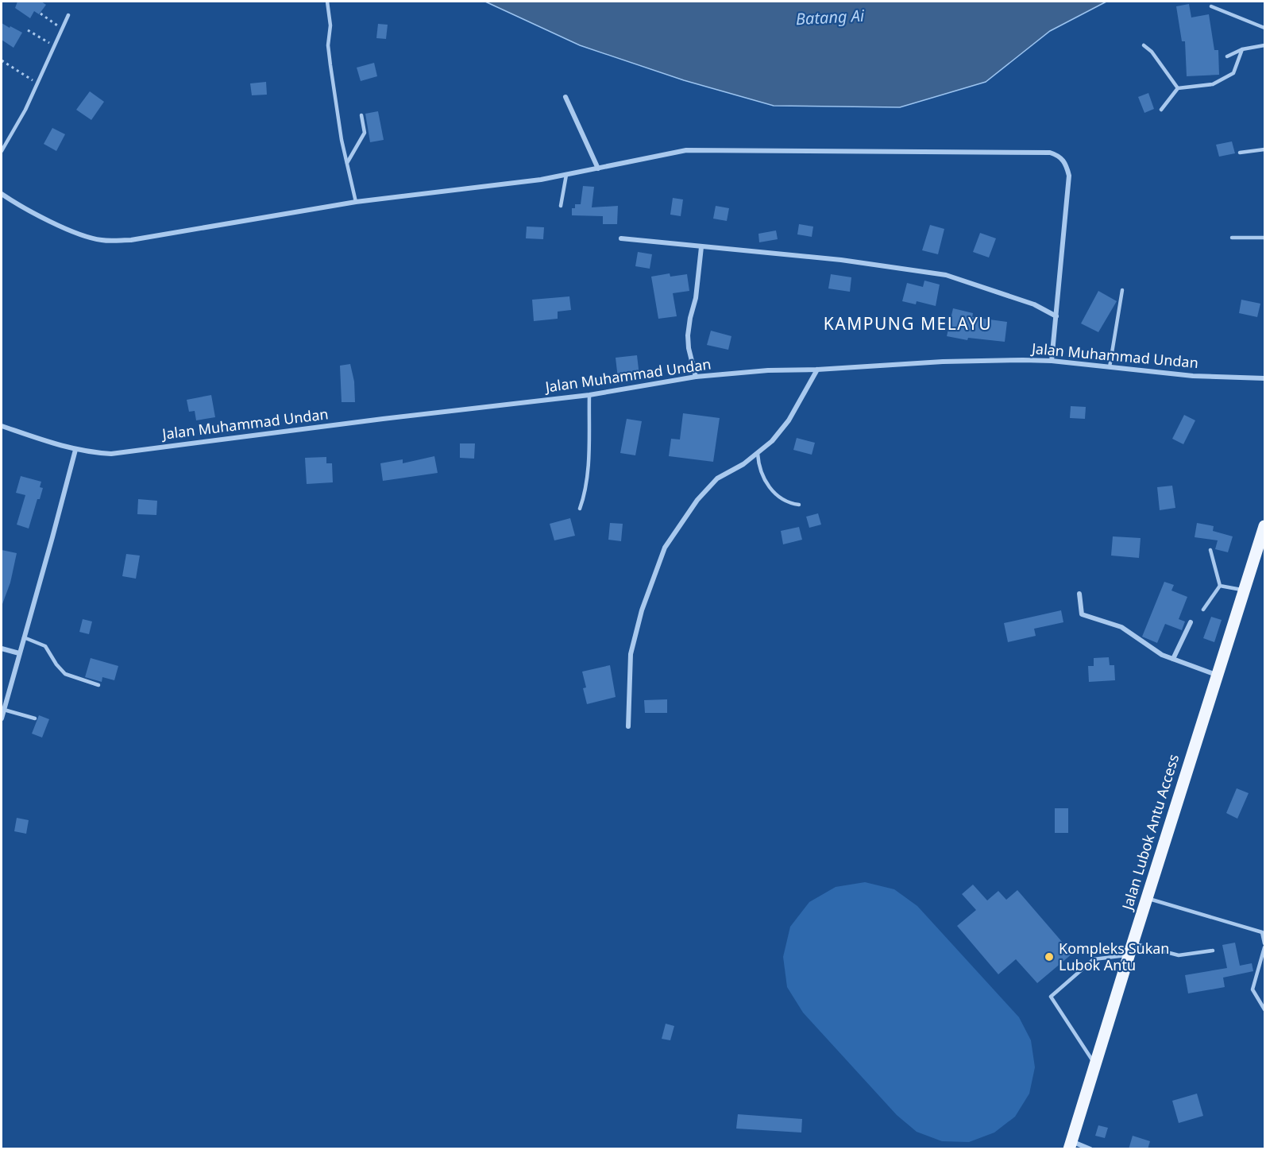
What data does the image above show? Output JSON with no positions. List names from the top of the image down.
{
  "streets": {
    "main road": ["Jalan Lubok Antu Access"],
    "street": ["Jalan Muhammad Undan"]
  },
  "districts": ["KAMPUNG MELAYU"],
  "water": ["Batang Ai"],
  "places": ["Kompleks Sukan Lubok Antu"]
}
